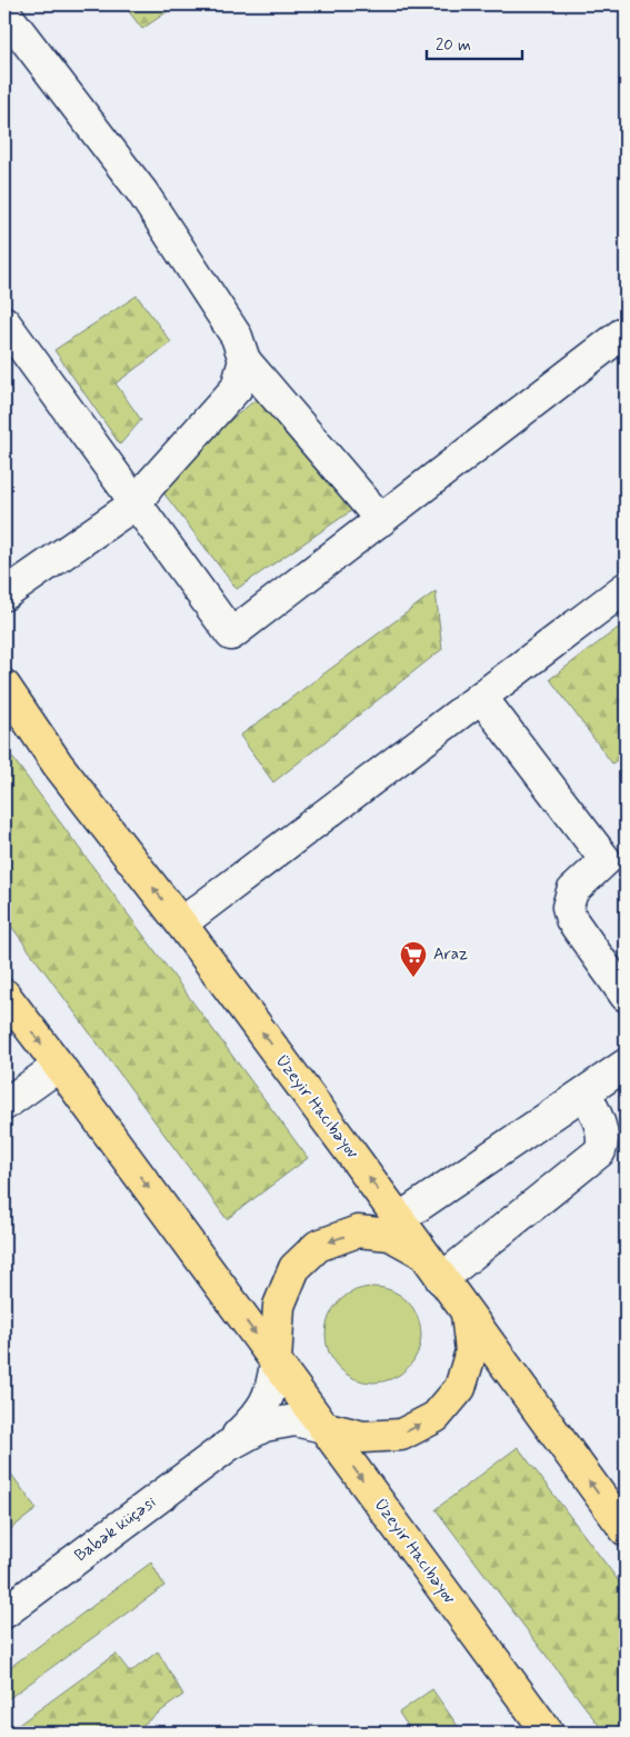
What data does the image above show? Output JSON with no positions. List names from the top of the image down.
{
  "streets": {
    "main road": ["Üzeyir Hacıbəyov"],
    "street": ["Babək küçəsi"]
  },
  "places": {
    "supermarket": ["Araz"]
  },
  "scale_bar": "20 m"
}
